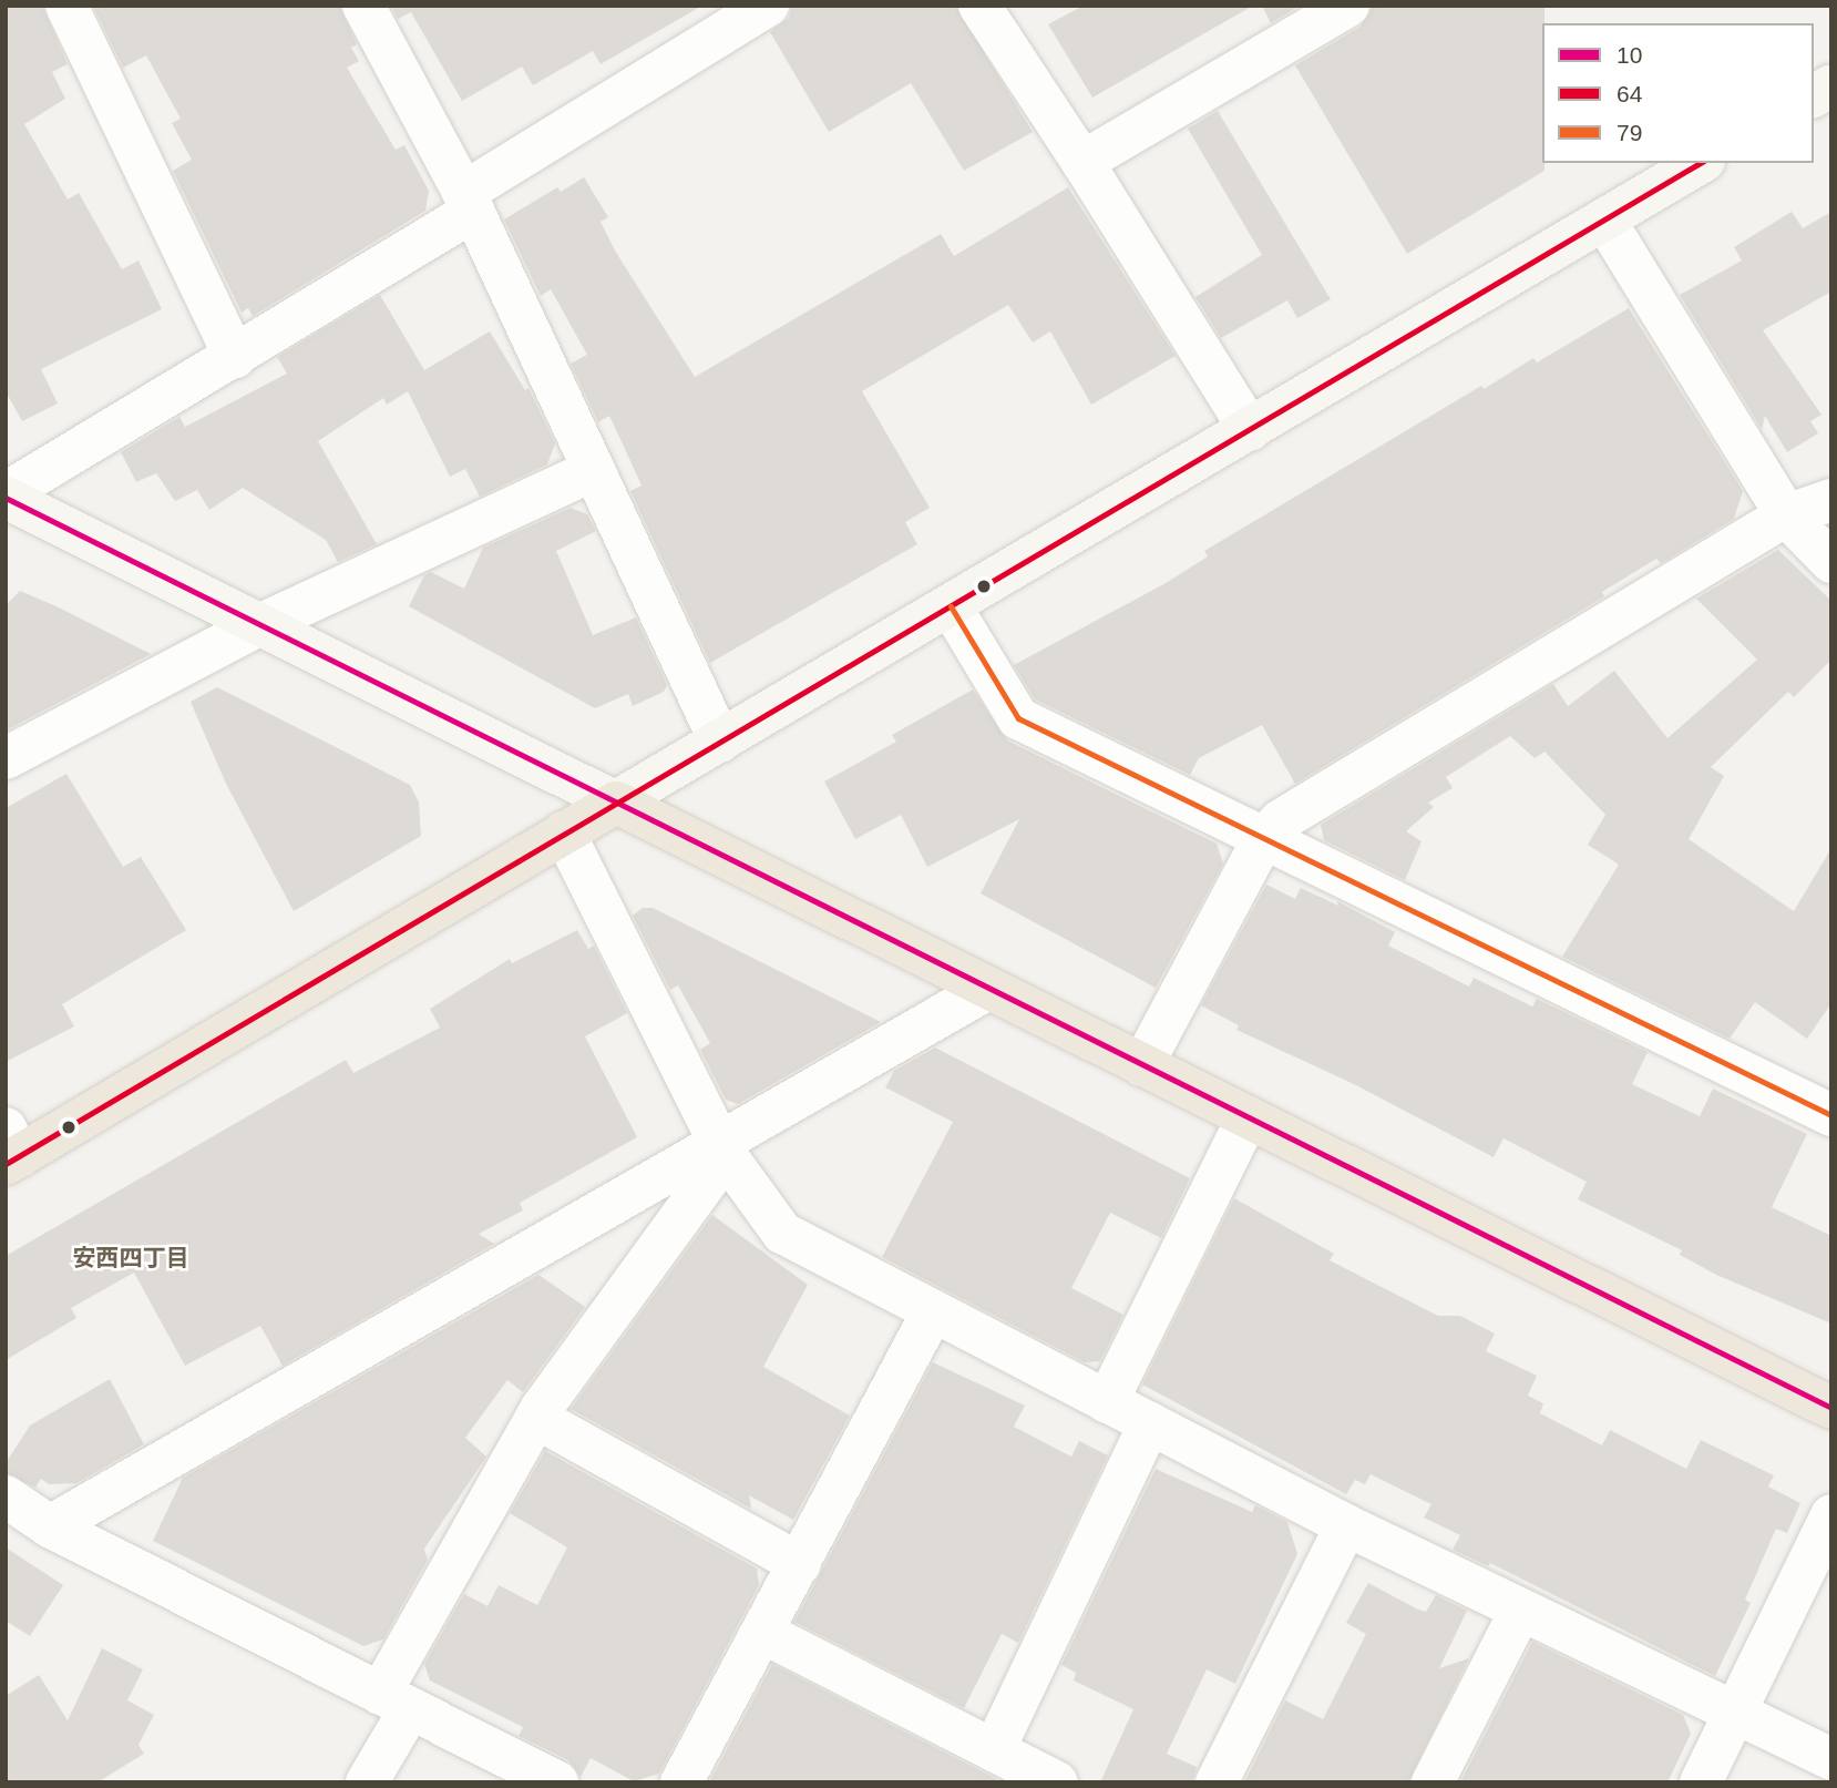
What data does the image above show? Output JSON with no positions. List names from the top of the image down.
{
  "districts": ["安西四丁目"],
  "lines": ["transit line 64", "transit line 10", "transit line 79"],
  "legend": ["10", "64", "79"]
}
